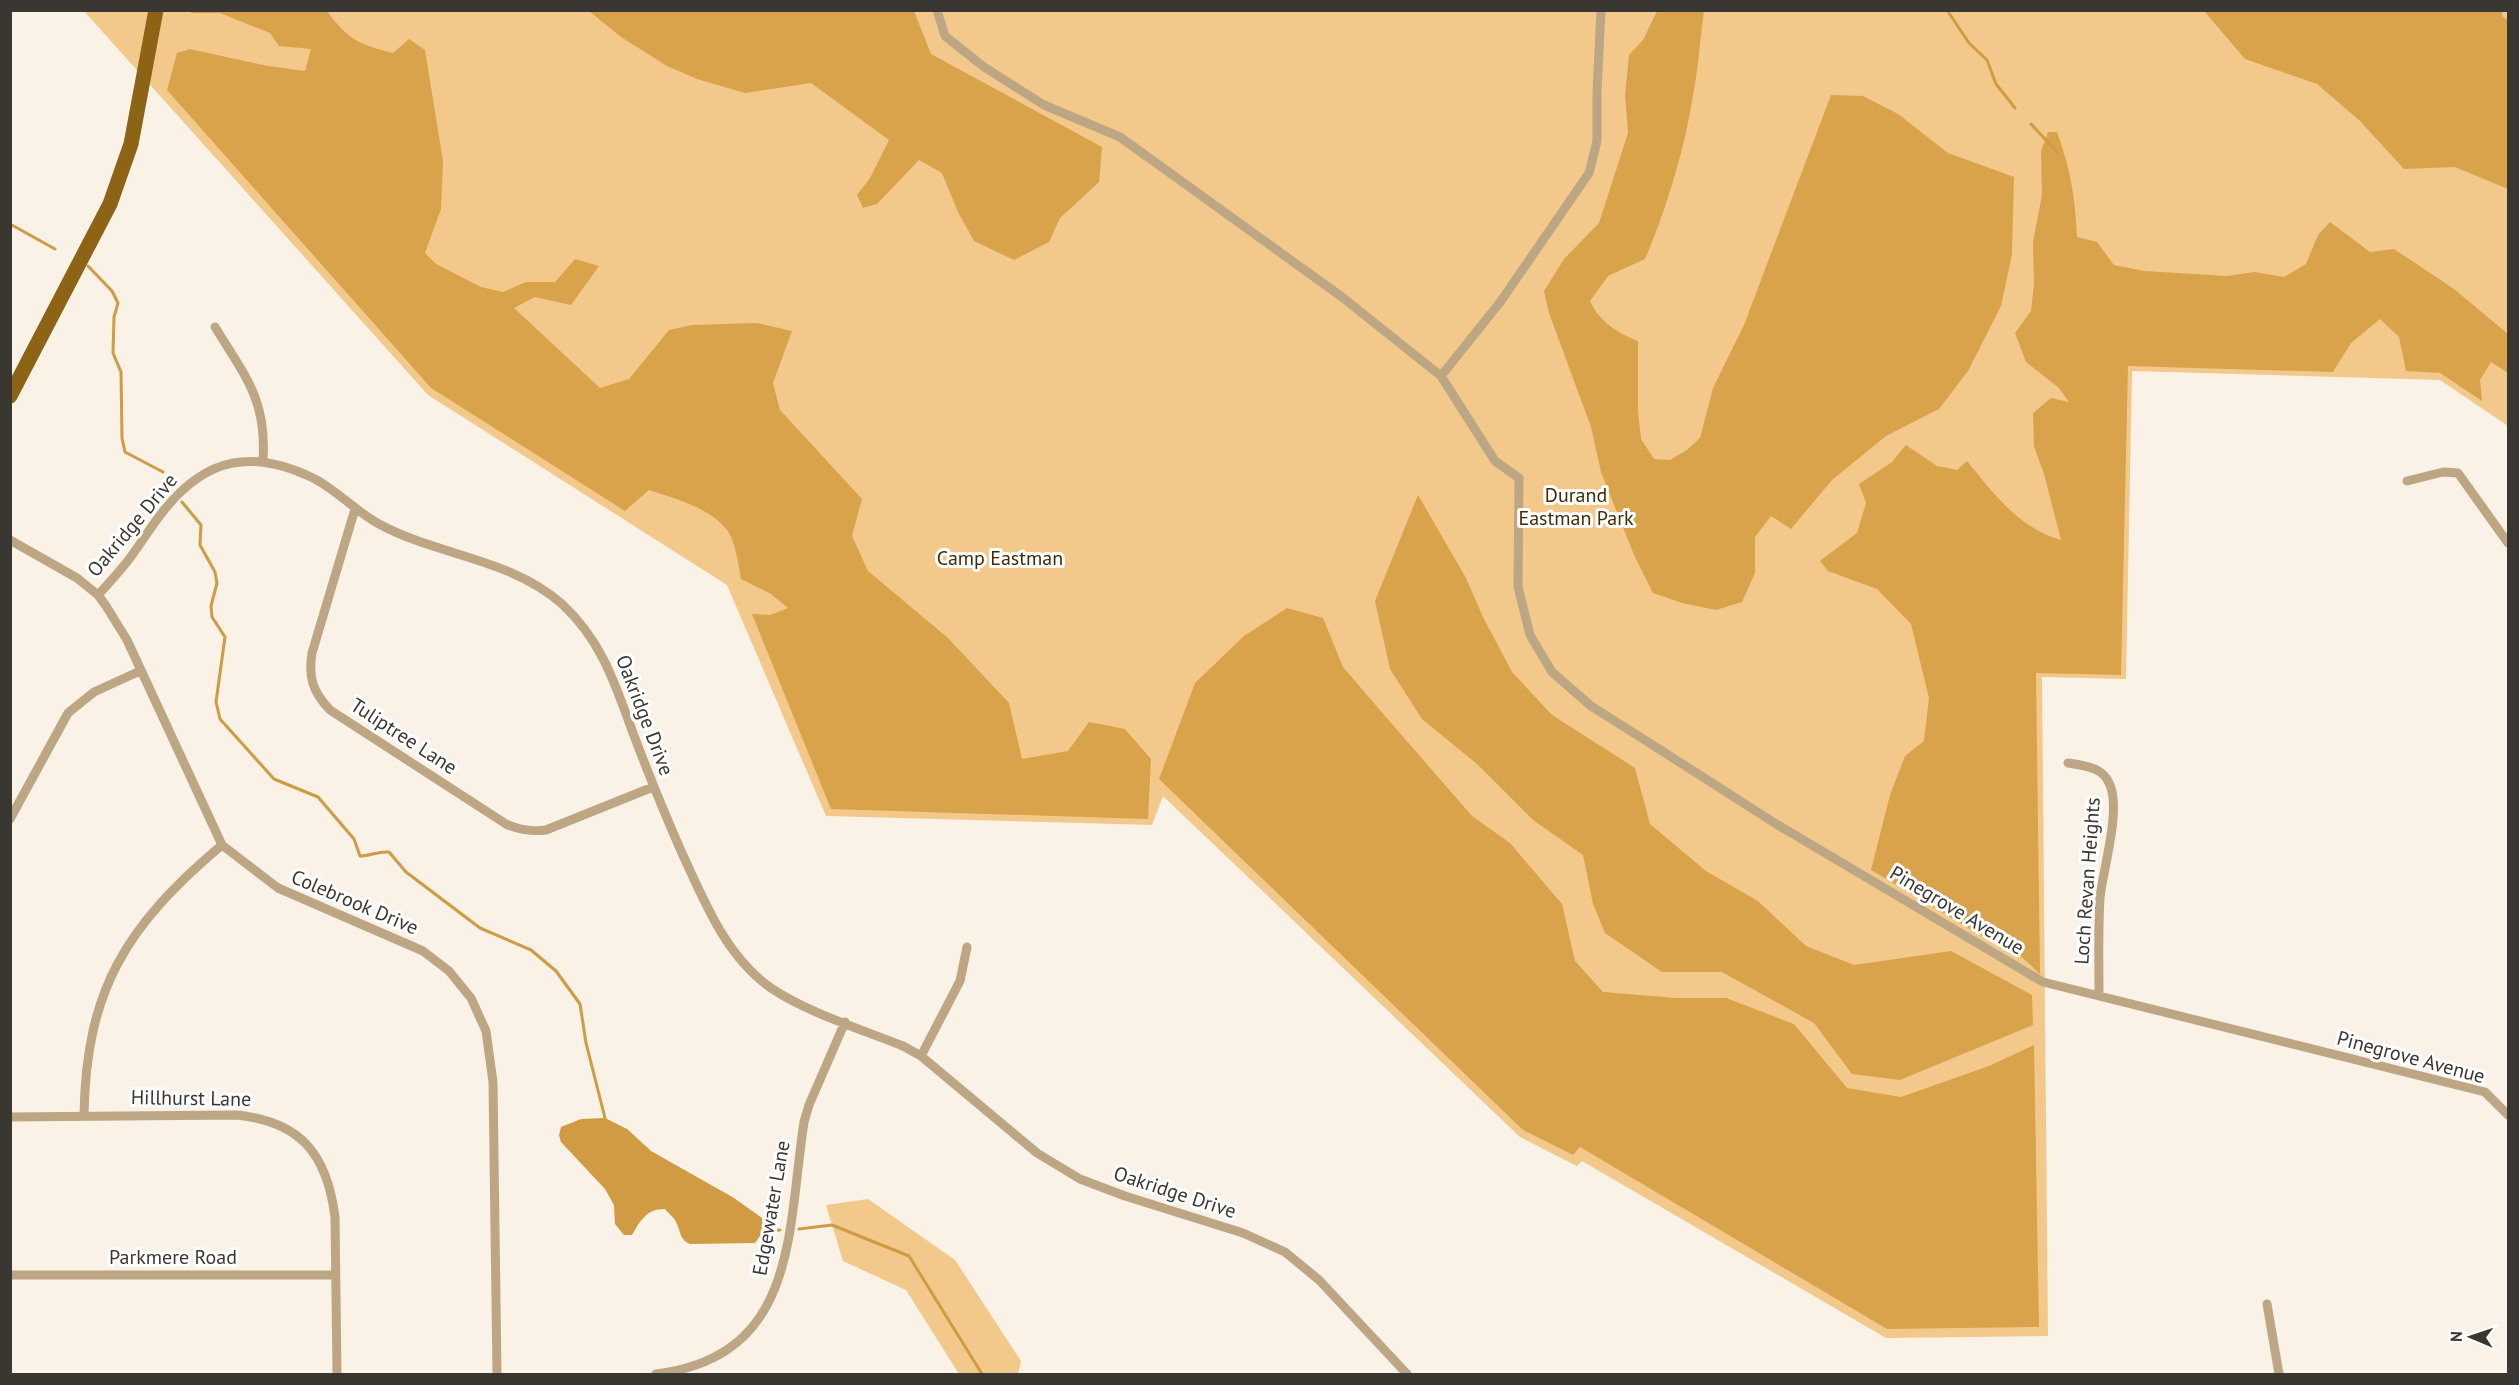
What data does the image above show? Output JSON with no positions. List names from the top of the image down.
{
  "streets": {
    "street": [
      "Oakridge Drive",
      "Tuliptree Lane",
      "Loch Revan Heights",
      "Colebrook Drive",
      "Pinegrove Avenue",
      "Hillhurst Lane",
      "Edgewater Lane",
      "Parkmere Road"
    ]
  },
  "crossings": [
    ["Oakridge Drive", "Tuliptree Lane"],
    ["Oakridge Drive", "Colebrook Drive"],
    ["Oakridge Drive", "Edgewater Lane"],
    ["Loch Revan Heights", "Pinegrove Avenue"],
    ["Hillhurst Lane", "Parkmere Road"]
  ],
  "parks": ["Durand Eastman Park", "Camp Eastman"],
  "north": "left"
}
